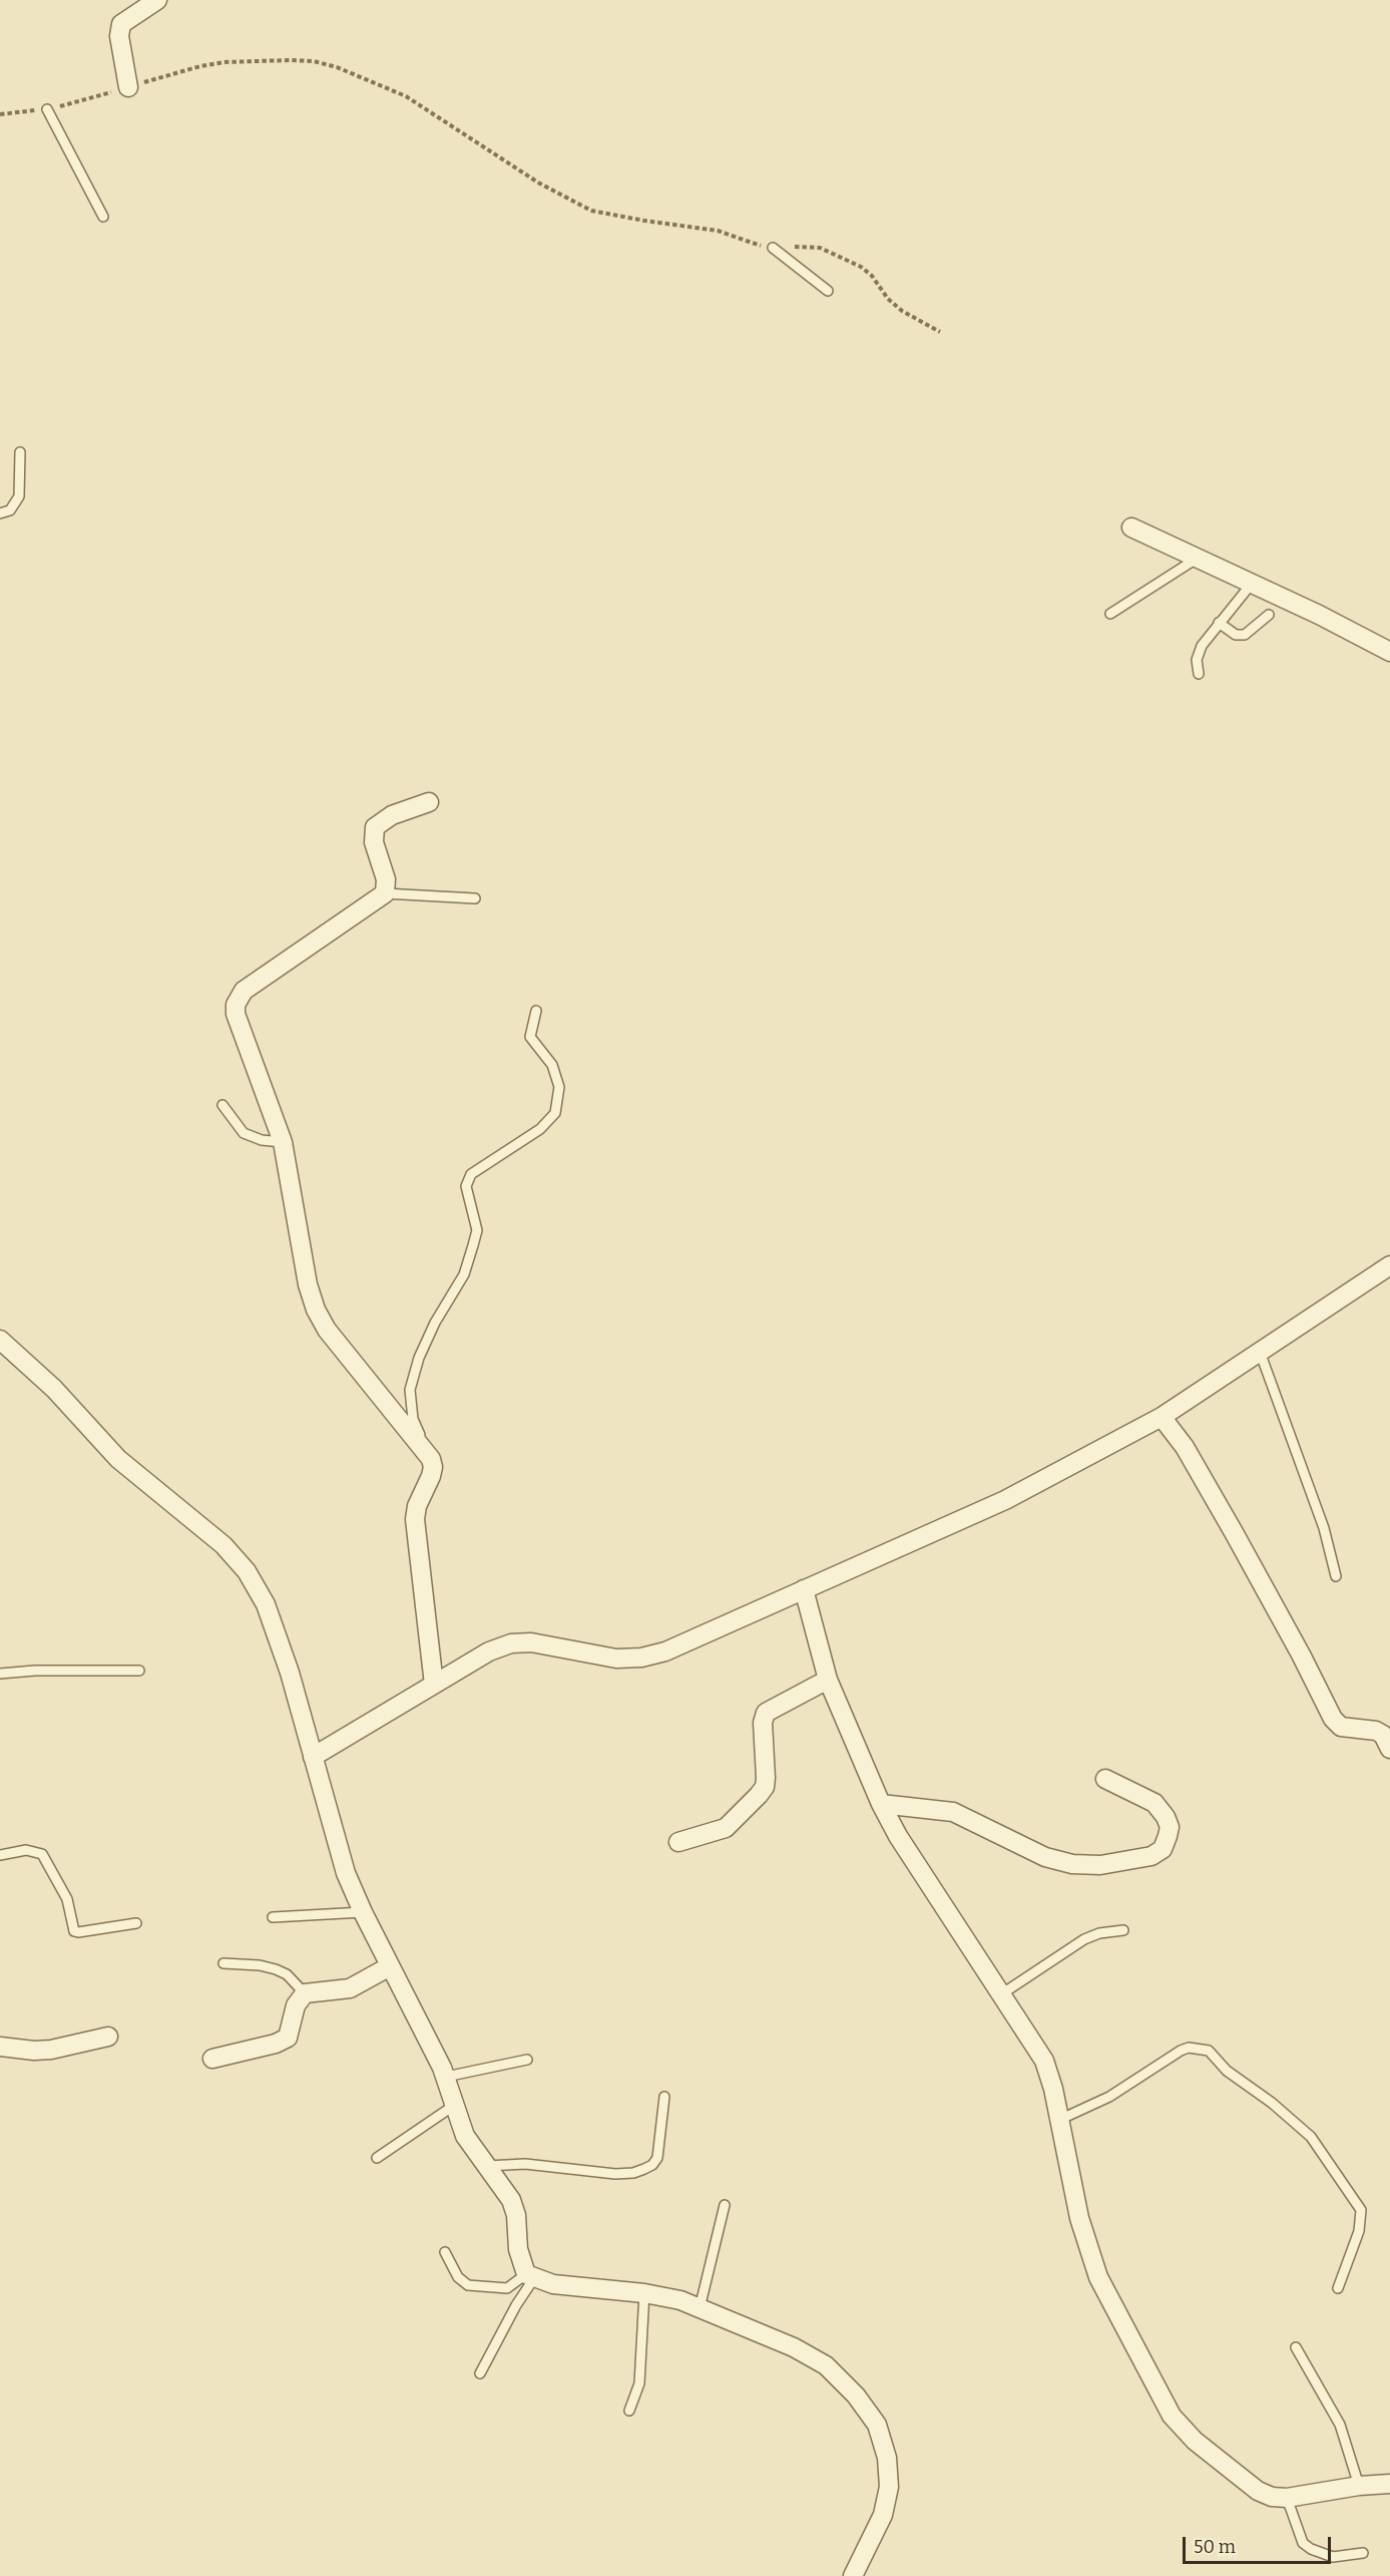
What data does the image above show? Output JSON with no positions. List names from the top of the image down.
{
  "scale_bar": "50 m"
}
